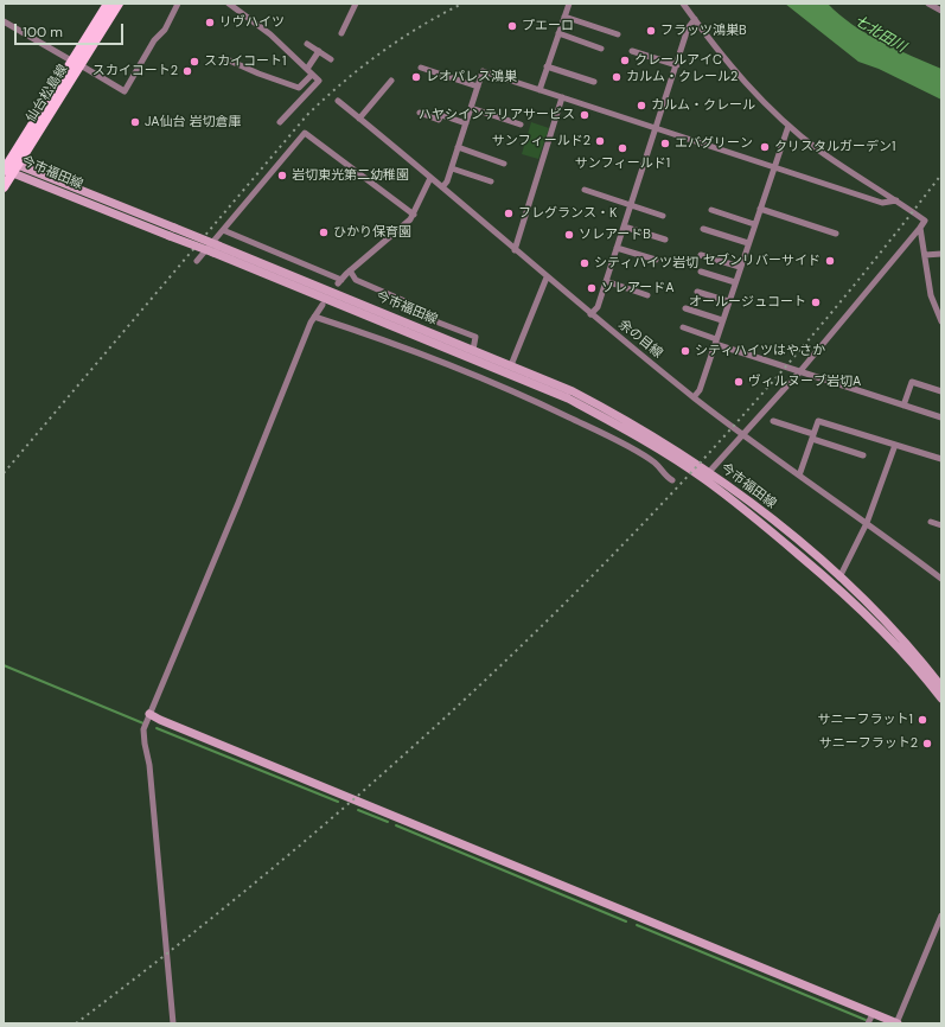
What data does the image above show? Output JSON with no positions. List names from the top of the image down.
{
  "streets": {
    "main road": ["仙台松島線", "今市福田線"],
    "street": ["余の目線"]
  },
  "crossings": [
    ["仙台松島線", "今市福田線"]
  ],
  "water": ["七北田川"],
  "places": [
    "リヴハイツ",
    "プエーロ",
    "フラッツ鴻巣B",
    "クレールアイC",
    "スカイコート1",
    "スカイコート2",
    "レオパレス鴻巣",
    "カルム・クレール2",
    "カルム・クレール",
    "ハヤシインテリアサービス",
    "JA仙台 岩切倉庫",
    "サンフィールド2",
    "エバグリーン",
    "クリスタルガーデン1",
    "サンフィールド1",
    "岩切東光第二幼稚園",
    "フレグランス・K",
    "ひかり保育園",
    "ソレアードB",
    "セブンリバーサイド",
    "シティハイツ岩切",
    "ソレアードA",
    "オールージュコート",
    "シティハイツはやさか",
    "ヴィルヌーブ岩切A",
    "サニーフラット1",
    "サニーフラット2"
  ],
  "scale_bar": "100 m"
}
